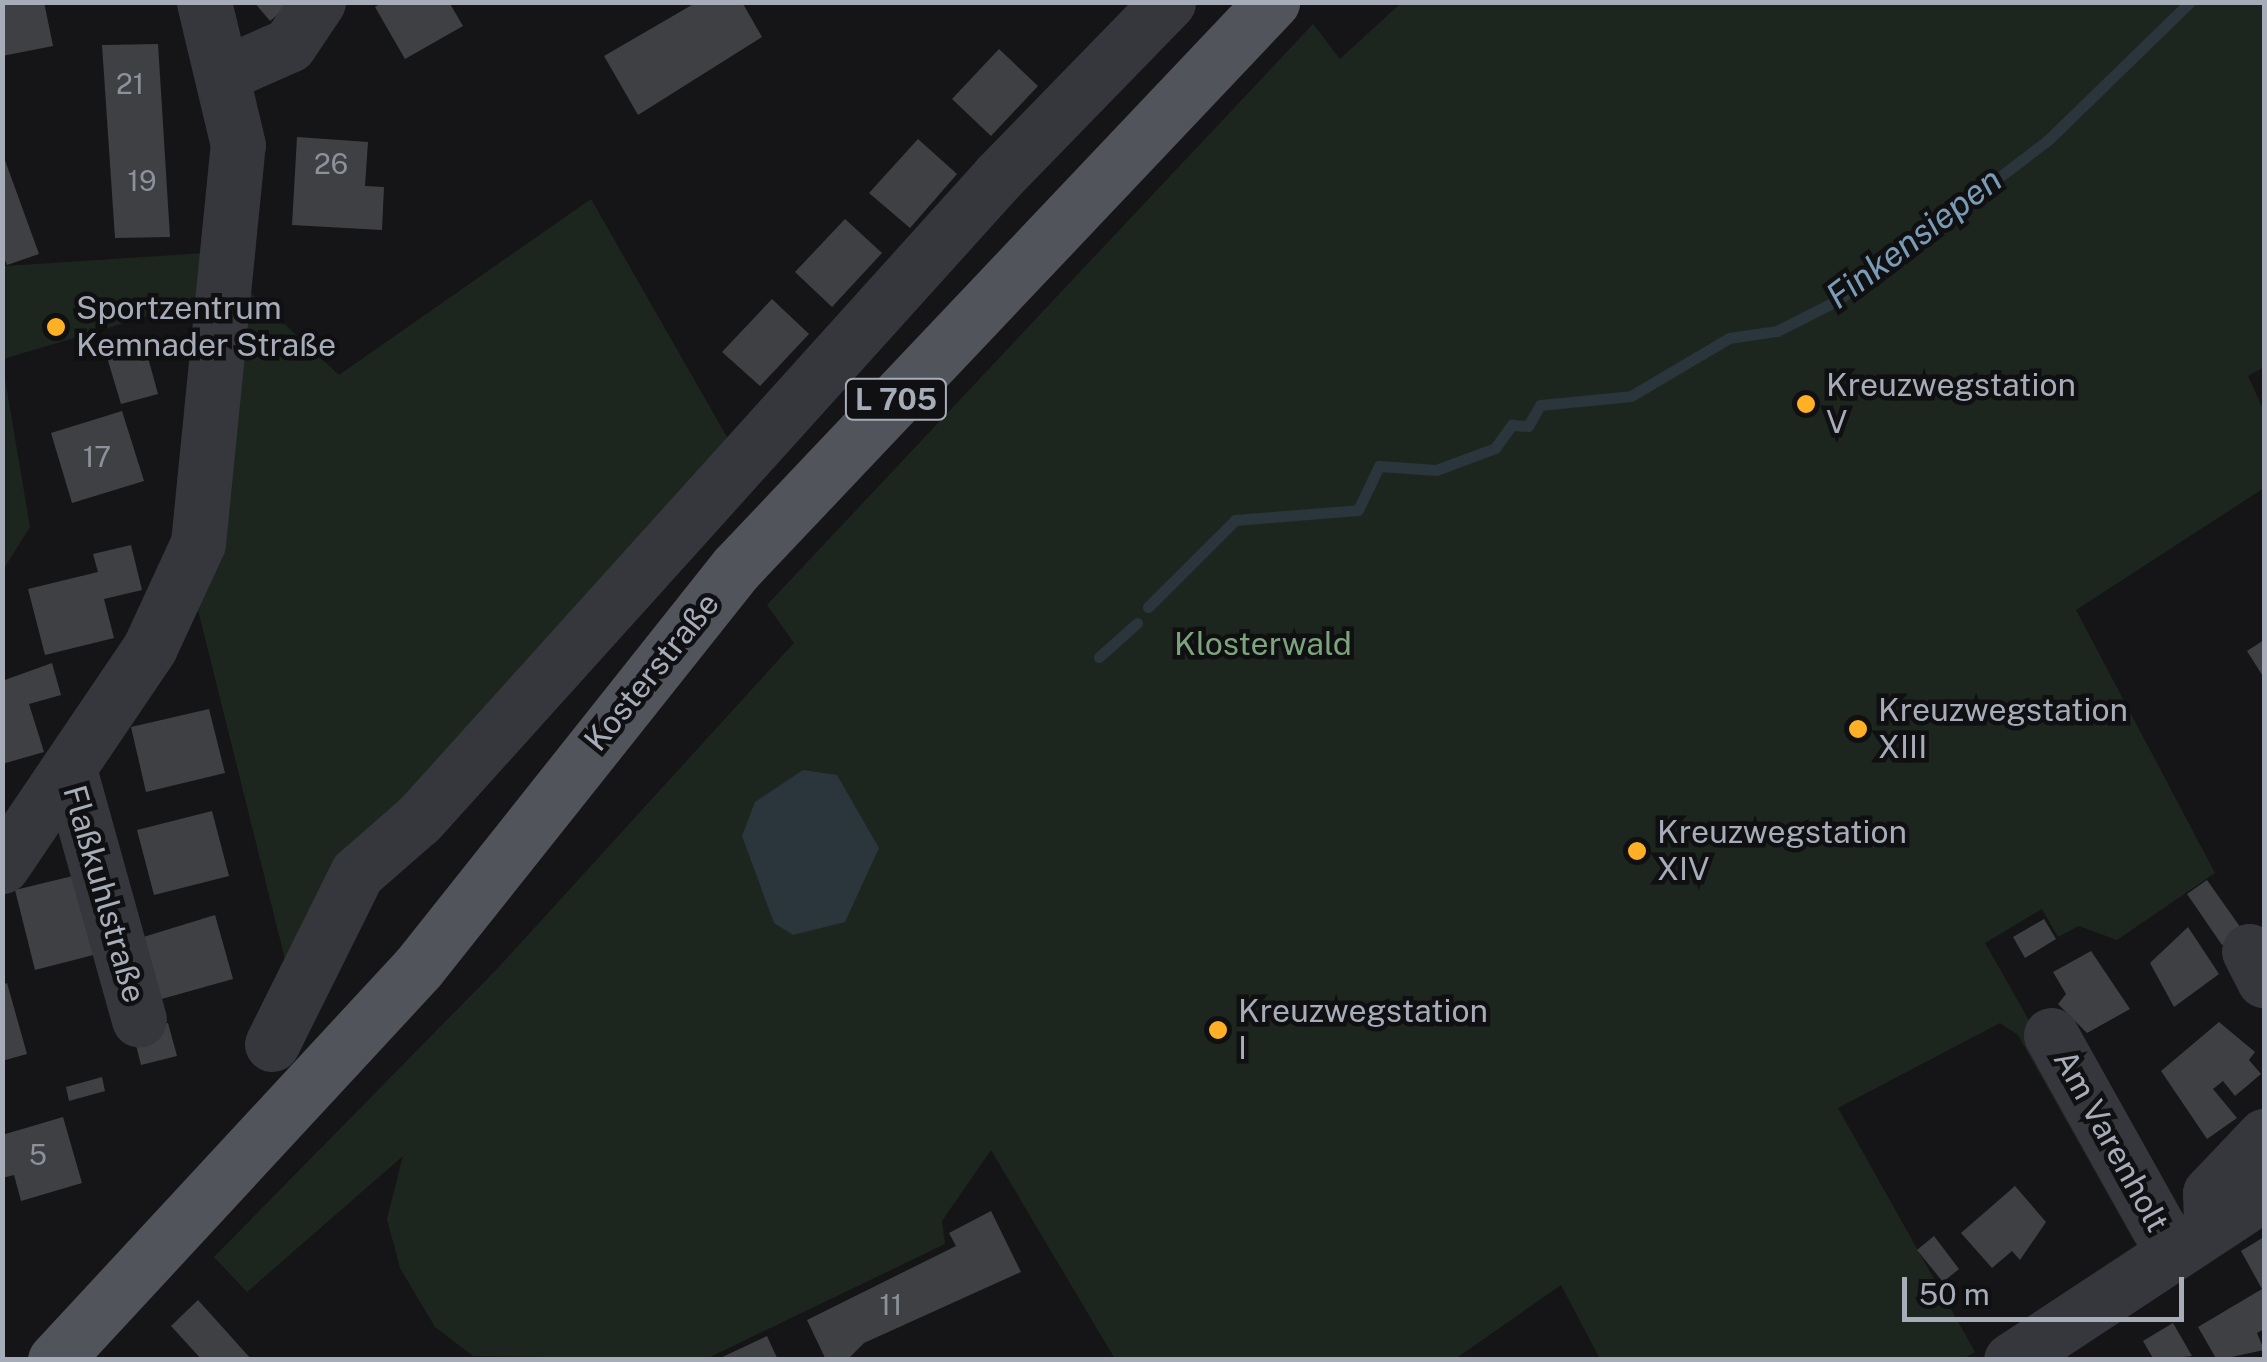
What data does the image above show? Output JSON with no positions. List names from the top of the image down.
{
  "streets": {
    "main road": ["L 705", "Kosterstraße"],
    "street": ["Flaßkuhlstraße", "Am Varenholt"]
  },
  "water": ["Finkensiepen"],
  "parks": ["Klosterwald"],
  "places": [
    "Sportzentrum Kemnader Straße",
    "Kreuzwegstation V",
    "Kreuzwegstation XIII",
    "Kreuzwegstation XIV",
    "Kreuzwegstation I"
  ],
  "house_numbers": [
    "21",
    "26",
    "19",
    "17",
    "5",
    "11"
  ],
  "scale_bar": "50 m"
}
